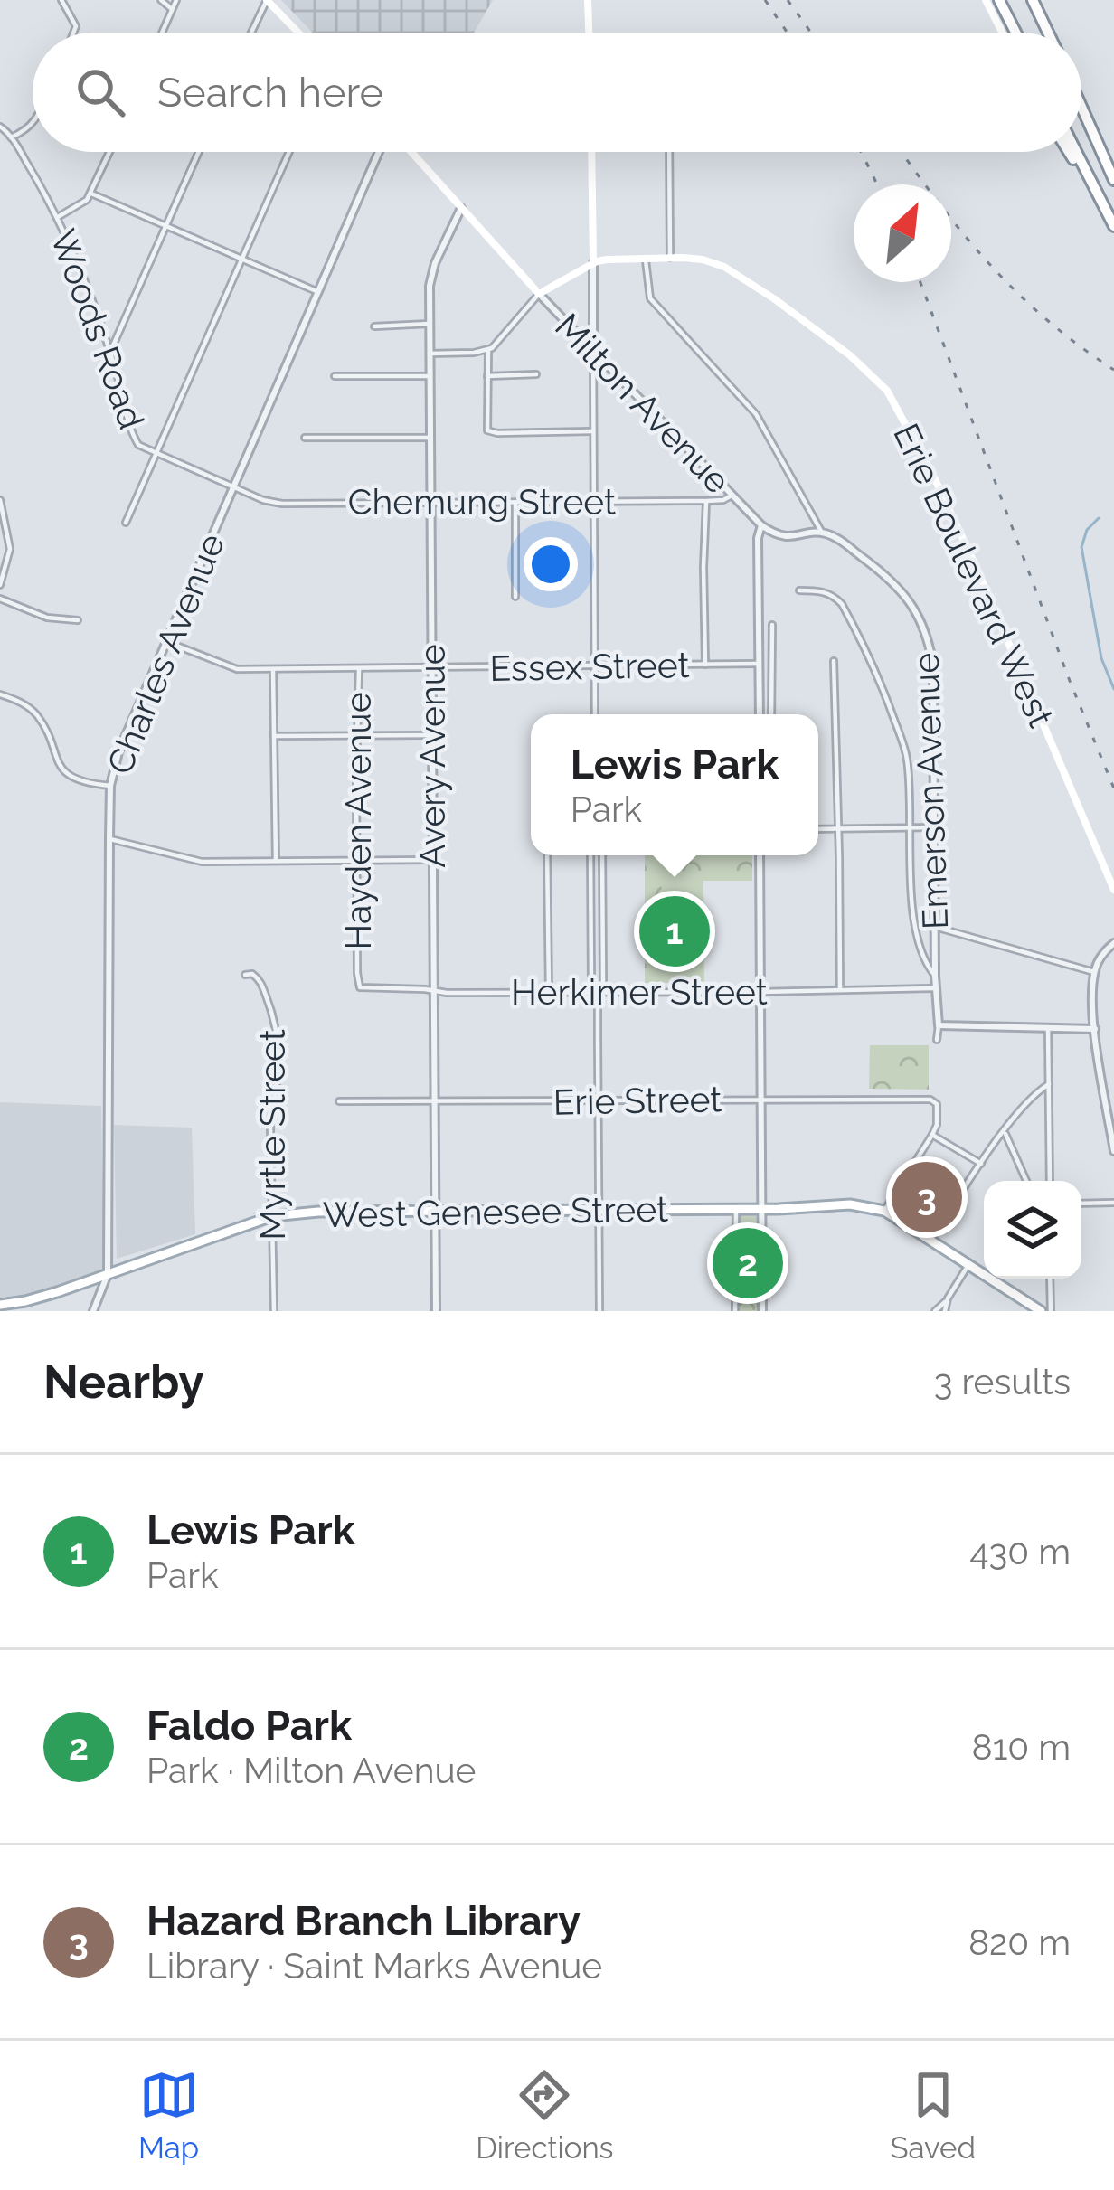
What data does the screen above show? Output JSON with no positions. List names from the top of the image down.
{
  "streets": {
    "main road": ["Milton Avenue", "Erie Boulevard West", "West Genesee Street"],
    "street": [
      "Woods Road",
      "Chemung Street",
      "Charles Avenue",
      "Essex Street",
      "Avery Avenue",
      "Emerson Avenue",
      "Hayden Avenue",
      "Herkimer Street",
      "Erie Street",
      "Myrtle Street"
    ]
  },
  "crossings": [
    ["Woods Road", "Chemung Street"],
    ["Woods Road", "Charles Avenue"],
    ["Milton Avenue", "Chemung Street"],
    ["Milton Avenue", "Erie Boulevard West"],
    ["Milton Avenue", "Avery Avenue"],
    ["Chemung Street", "Charles Avenue"],
    ["Chemung Street", "Avery Avenue"],
    ["Erie Boulevard West", "Emerson Avenue"],
    ["Charles Avenue", "Essex Street"],
    ["Charles Avenue", "West Genesee Street"],
    ["Essex Street", "Avery Avenue"],
    ["Essex Street", "Hayden Avenue"],
    ["Avery Avenue", "Herkimer Street"],
    ["Avery Avenue", "Erie Street"],
    ["Avery Avenue", "West Genesee Street"],
    ["Emerson Avenue", "Herkimer Street"],
    ["Hayden Avenue", "Herkimer Street"],
    ["Myrtle Street", "West Genesee Street"]
  ],
  "north": "top right",
  "page": {
    "search": "Search here",
    "popup": ["Lewis Park", "Park"],
    "pins": ["1", "3", "2"],
    "heading": ["Nearby", "3 results"],
    "list": [
      {
        "mark": "1",
        "name": "Lewis Park",
        "note": "Park",
        "value": "430 m"
      },
      {
        "mark": "2",
        "name": "Faldo Park",
        "note": "Park · Milton Avenue",
        "value": "810 m"
      },
      {
        "mark": "3",
        "name": "Hazard Branch Library",
        "note": "Library · Saint Marks Avenue",
        "value": "820 m"
      }
    ],
    "nav": ["Map", "Directions", "Saved"]
  }
}
